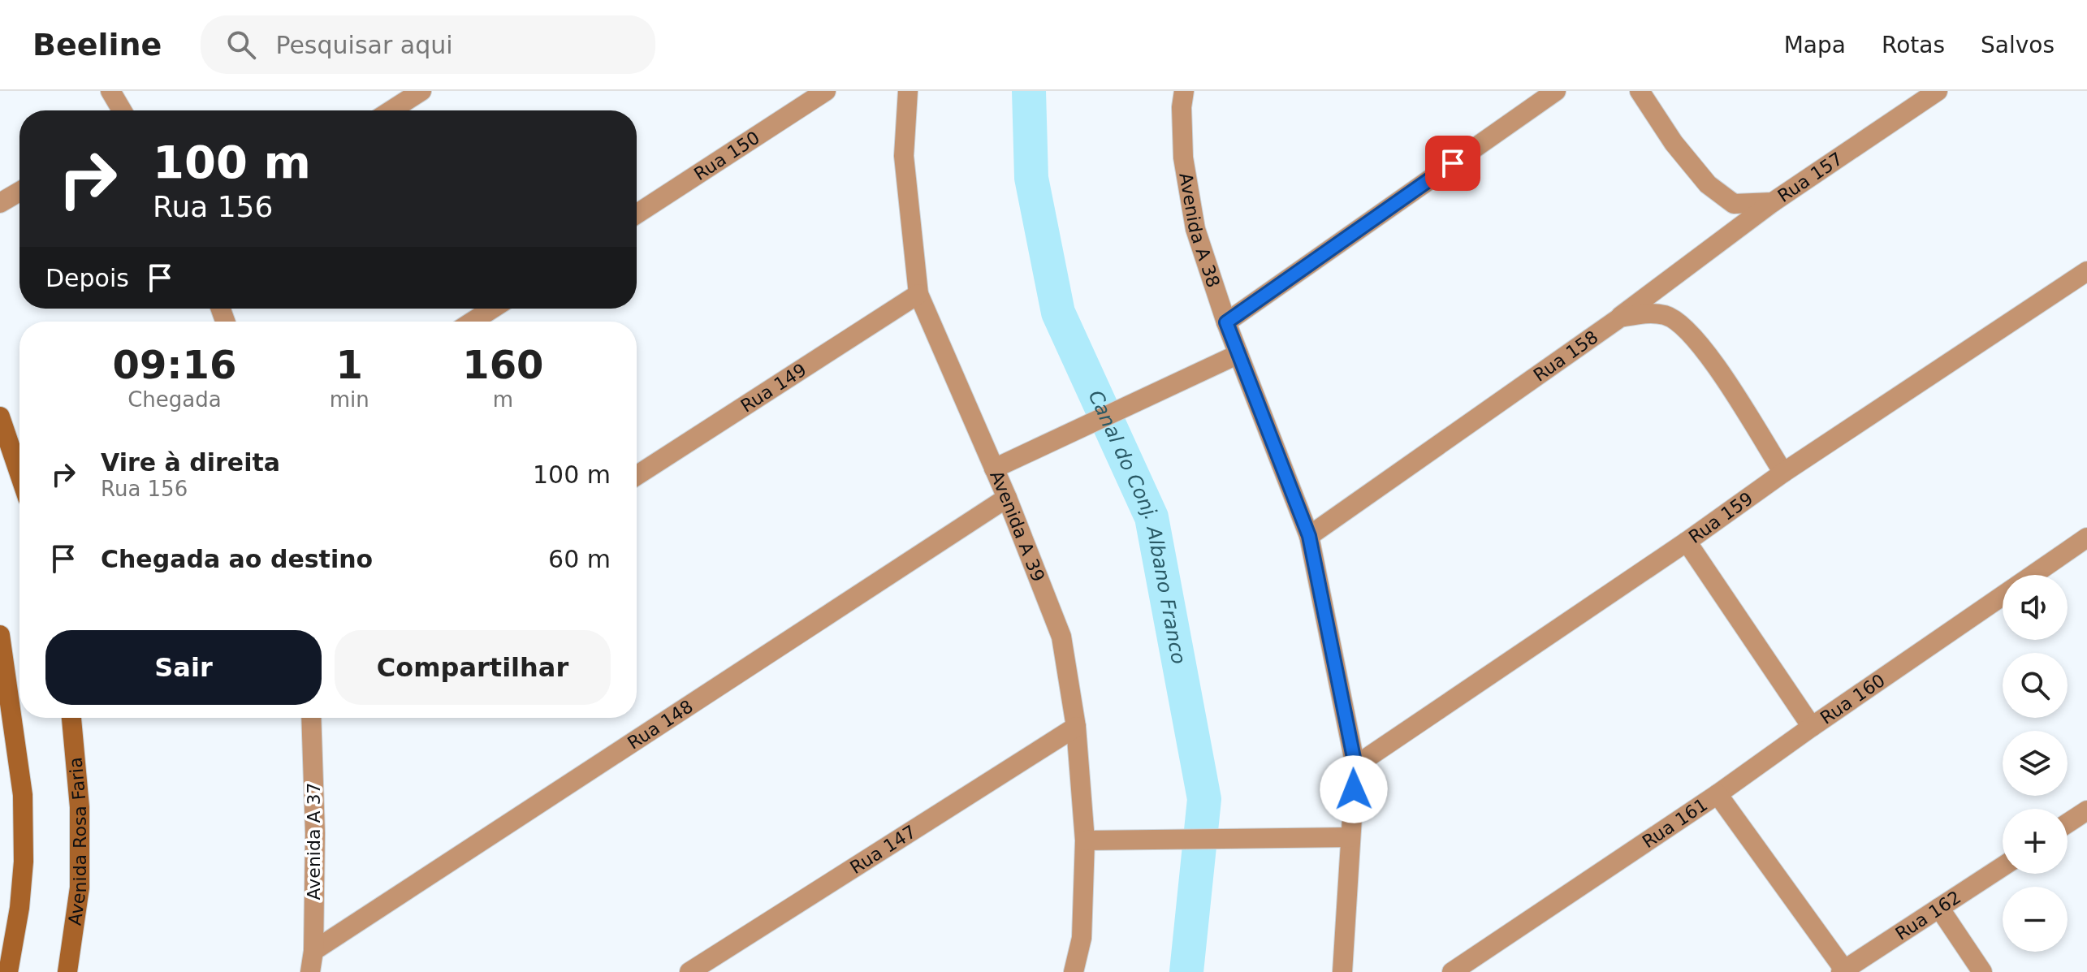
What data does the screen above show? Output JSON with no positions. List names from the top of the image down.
{
  "streets": {
    "street": [
      "Rua 150",
      "Rua 157",
      "Avenida A 38",
      "Rua 158",
      "Rua 149",
      "Rua 159",
      "Avenida A 39",
      "Rua 160",
      "Rua 148",
      "Rua 161",
      "Avenida Rosa Faria",
      "Avenida A 37",
      "Rua 147",
      "Rua 162"
    ]
  },
  "crossings": [
    ["Avenida A 38", "Rua 158"],
    ["Avenida A 38", "Rua 159"],
    ["Rua 158", "Rua 159"],
    ["Rua 149", "Avenida A 39"],
    ["Rua 159", "Rua 160"],
    ["Avenida A 39", "Rua 148"],
    ["Avenida A 39", "Rua 147"],
    ["Rua 148", "Avenida A 37"],
    ["Rua 161", "Rua 162"]
  ],
  "water": ["Canal do Conj. Albano Franco"],
  "page": {
    "header": "Beeline",
    "search": "Pesquisar aqui",
    "nav": ["Mapa", "Rotas", "Salvos"],
    "turn": ["100 m", "Rua 156"],
    "then": "Depois",
    "eta": [
      "09:16",
      "Chegada",
      "1",
      "min",
      "160",
      "m"
    ],
    "list": [
      {
        "name": "Vire à direita",
        "note": "Rua 156",
        "value": "100 m"
      },
      {
        "name": "Chegada ao destino",
        "value": "60 m"
      }
    ],
    "map_buttons": ["+", "−"],
    "buttons": ["Sair", "Compartilhar"]
  }
}
